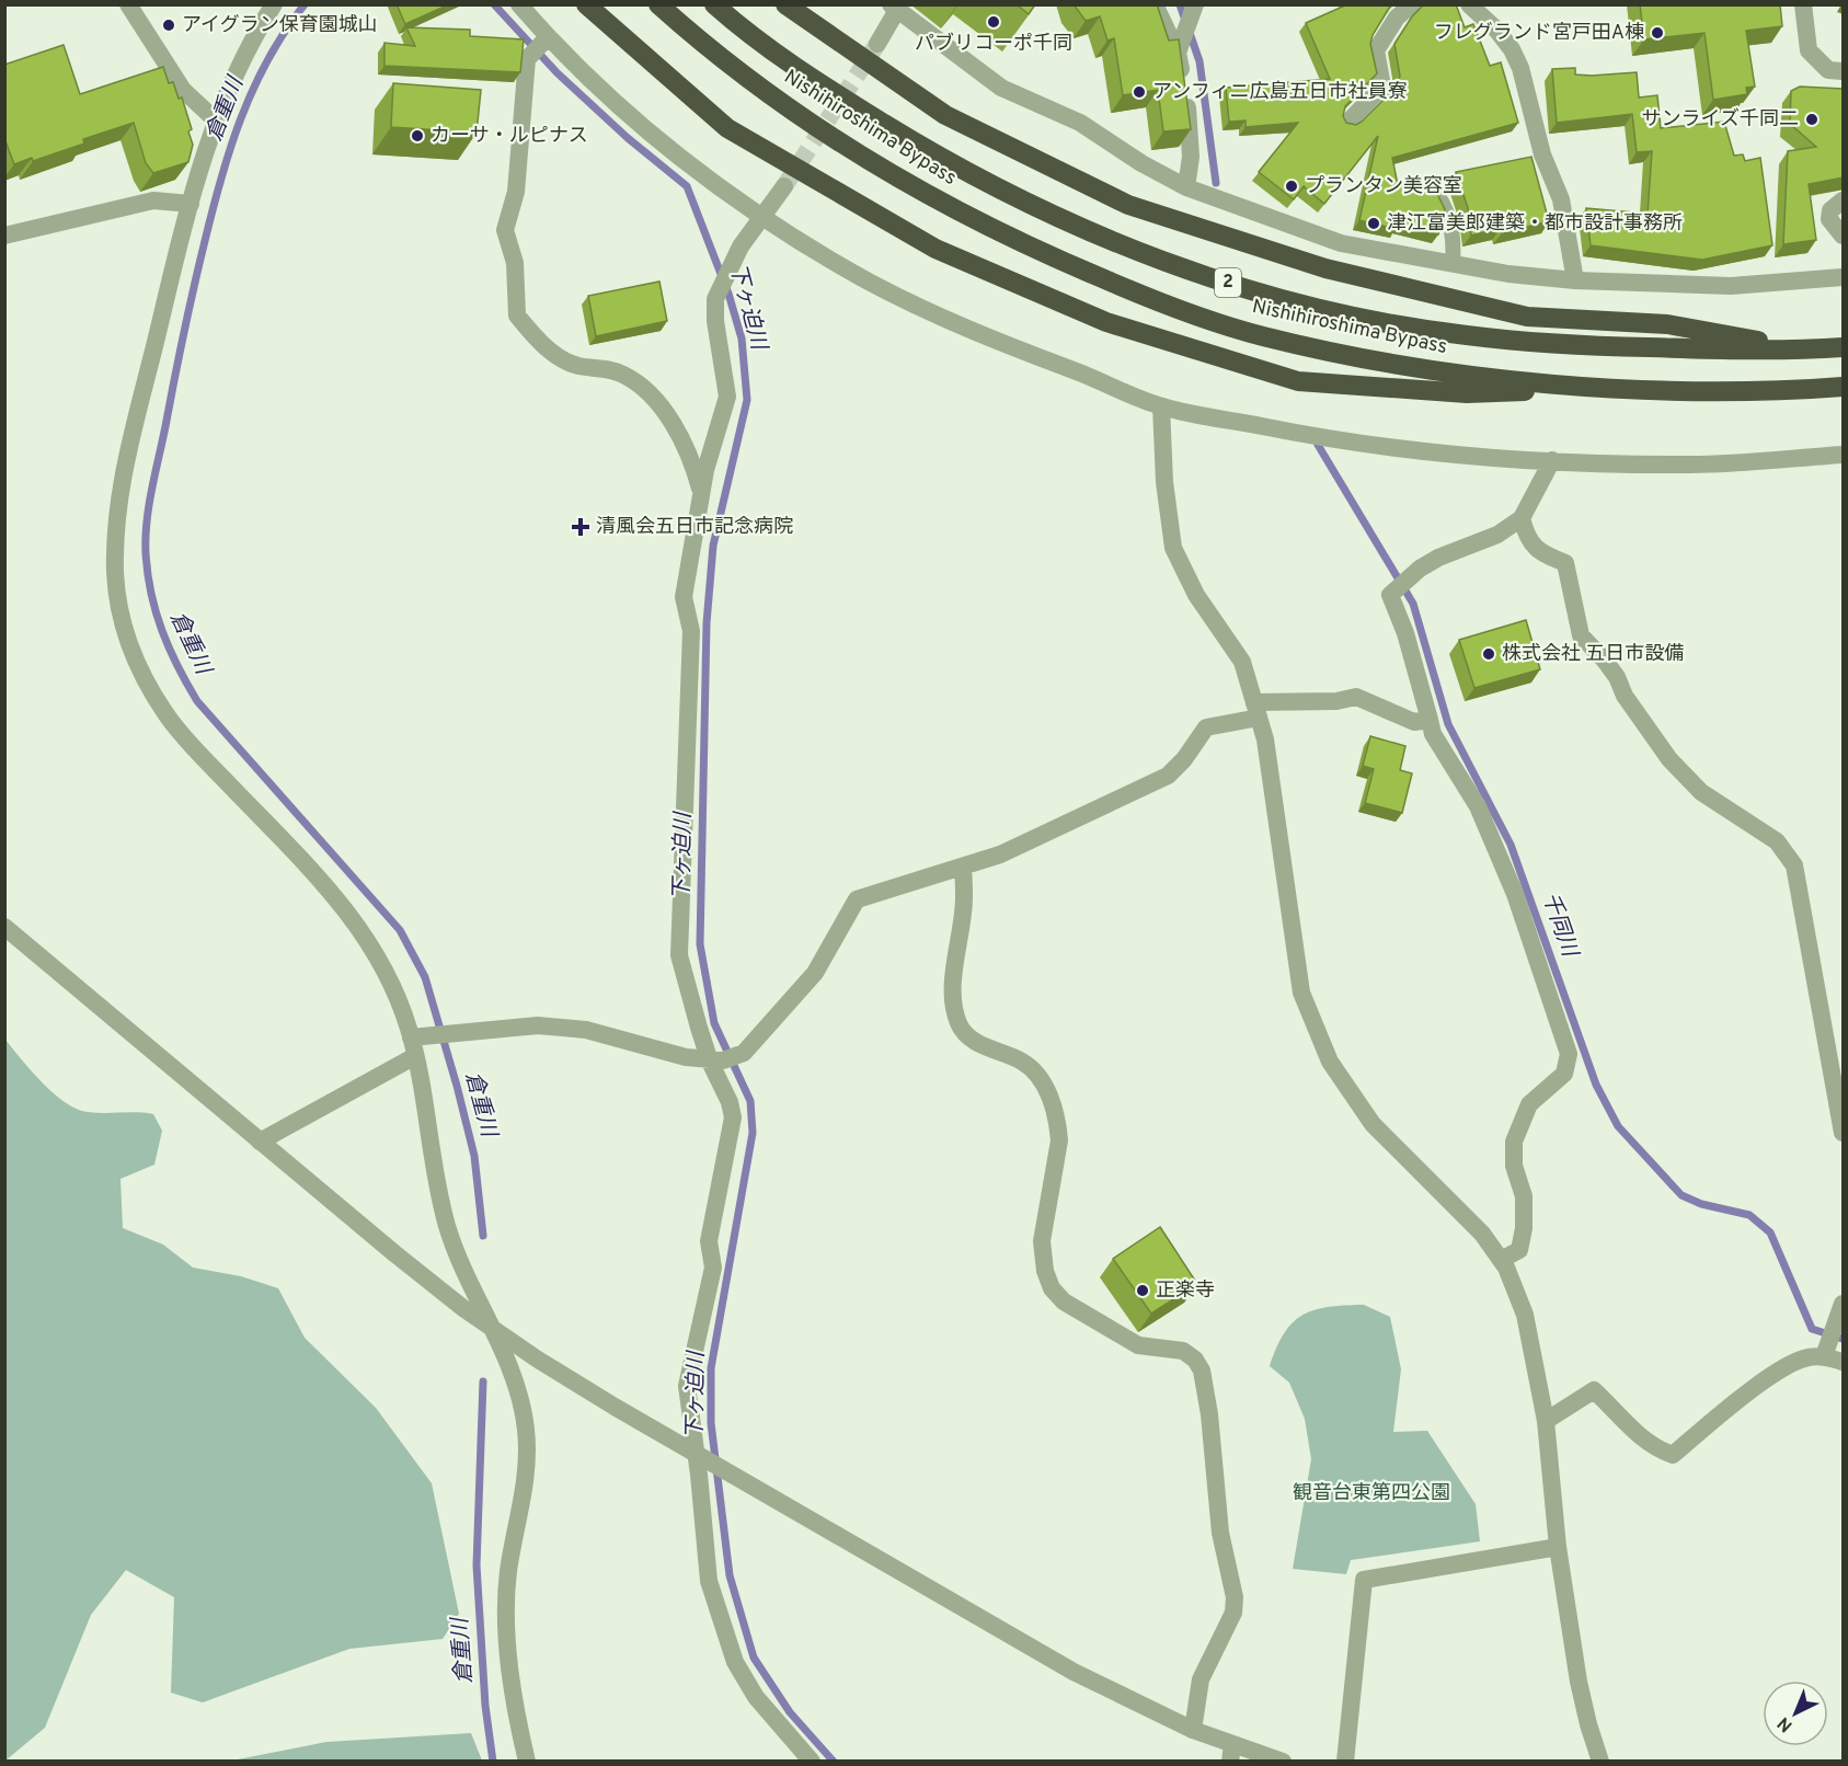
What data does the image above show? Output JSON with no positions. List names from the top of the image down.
{
  "streets": {
    "highway": ["Nishihiroshima Bypass", "2"]
  },
  "crossings": [
    ["Nishihiroshima Bypass", "2"]
  ],
  "water": ["倉重川", "下ヶ迫川", "千同川"],
  "parks": ["観音台東第四公園"],
  "places": {
    "other": [
      "パブリコーポ千同",
      "アイグラン保育園城山",
      "フレグランド宮戸田A棟",
      "アンフィニ広島五日市社員寮",
      "サンライズ千同二",
      "カーサ・ルピナス",
      "プランタン美容室",
      "津江富美郎建築・都市設計事務所",
      "株式会社 五日市設備",
      "正楽寺"
    ],
    "health": ["清風会五日市記念病院"]
  },
  "north": "bottom left"
}
